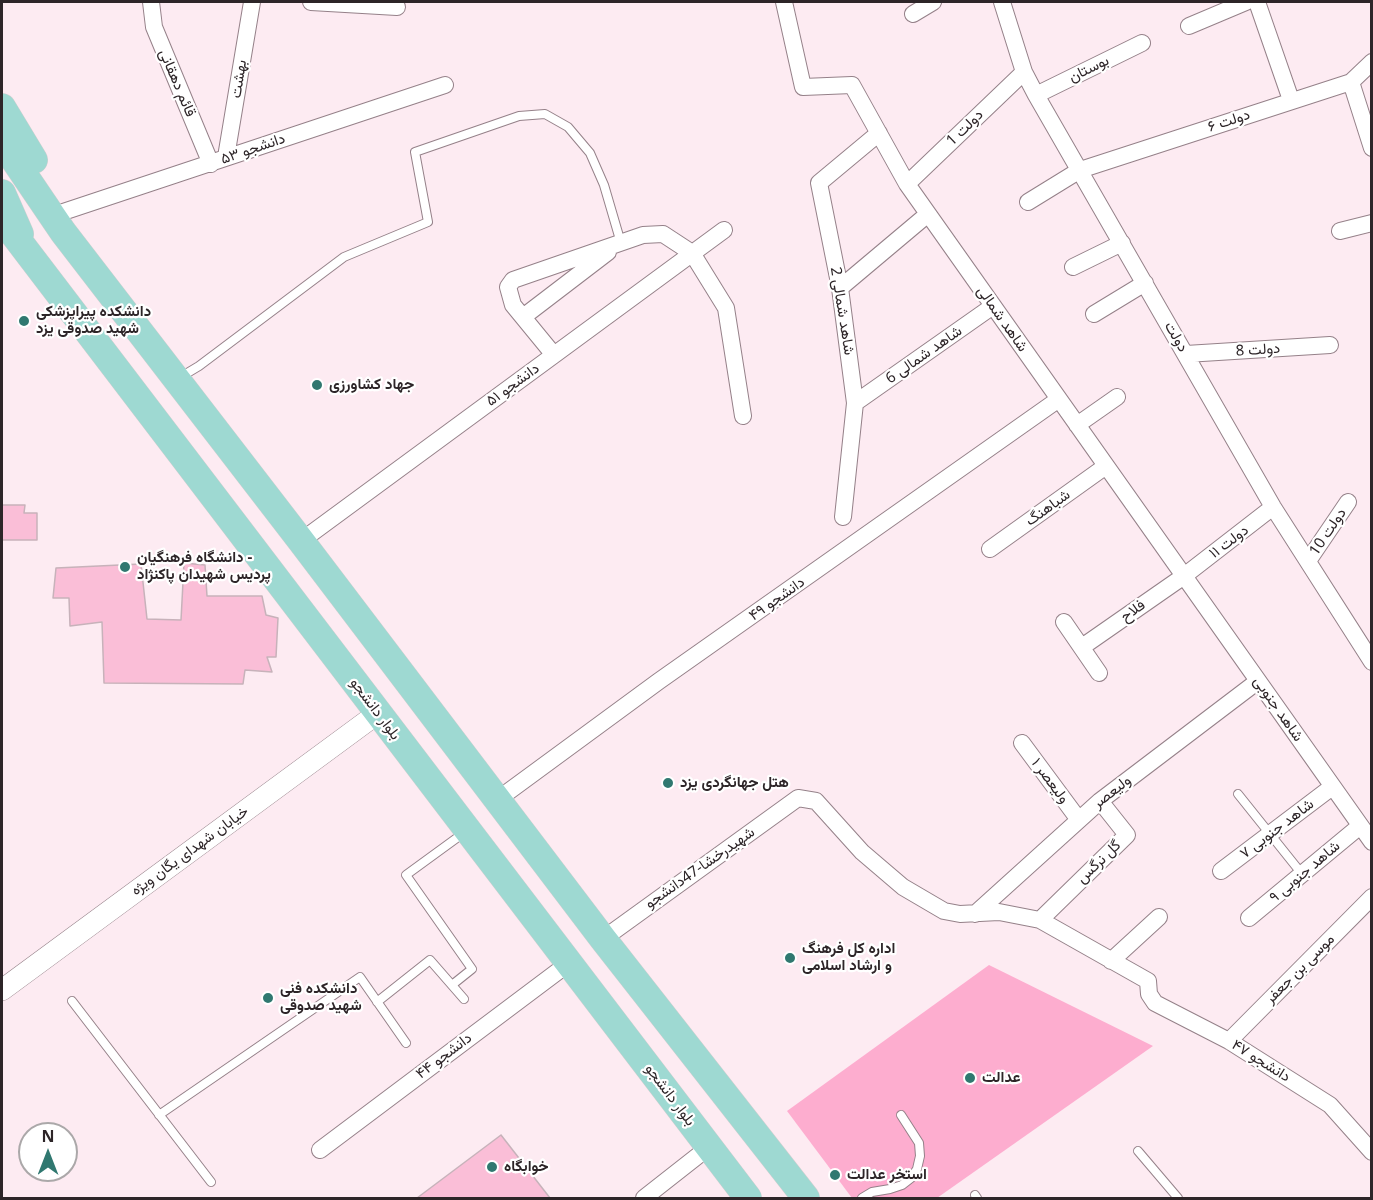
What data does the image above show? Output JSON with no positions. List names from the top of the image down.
{
  "streets": {
    "main road": ["بلوار دانشجو"],
    "street": [
      "بوستان",
      "بهشت",
      "قائم دهقانی",
      "دولت ۶",
      "دولت 1",
      "دانشجو ۵۳",
      "شاهد شمالی 2",
      "شاهد شمالی",
      "دولت",
      "دولت 8",
      "شاهد شمالی 6",
      "دانشجو ۵۱",
      "شباهنگ",
      "دولت 10",
      "دولت ۱۱",
      "دانشجو ۴۹",
      "فلاح",
      "شاهد جنوبی",
      "ولیعصر ۱",
      "ولیعصر",
      "شاهد جنوبی ۷",
      "خیابان شهدای یگان ویژه",
      "گل نرگس",
      "شهیدرخشا-47دانشجو",
      "شاهد جنوبی ۹",
      "موسی بن جعفر",
      "دانشجو ۴۴",
      "دانشجو ۴۷"
    ]
  },
  "crossings": [
    ["بوستان", "دولت"],
    ["بهشت", "قائم دهقانی"],
    ["بهشت", "دانشجو ۵۳"],
    ["قائم دهقانی", "دانشجو ۵۳"],
    ["دولت ۶", "دولت"],
    ["دولت 1", "شاهد شمالی"],
    ["دولت 1", "دولت"],
    ["شاهد شمالی 2", "شاهد شمالی"],
    ["شاهد شمالی 2", "شاهد شمالی 6"],
    ["شاهد شمالی", "شاهد شمالی 6"],
    ["شاهد شمالی", "شباهنگ"],
    ["شاهد شمالی", "دولت ۱۱"],
    ["شاهد شمالی", "دانشجو ۴۹"],
    ["شاهد شمالی", "فلاح"],
    ["شاهد شمالی", "شاهد جنوبی"],
    ["دولت", "دولت 8"],
    ["دولت", "دولت 10"],
    ["دولت", "دولت ۱۱"],
    ["دولت ۱۱", "فلاح"],
    ["دولت ۱۱", "شاهد جنوبی"],
    ["فلاح", "شاهد جنوبی"],
    ["بلوار دانشجو", "خیابان شهدای یگان ویژه"],
    ["بلوار دانشجو", "دانشجو ۴۴"],
    ["شاهد جنوبی", "ولیعصر"],
    ["شاهد جنوبی", "شاهد جنوبی ۷"],
    ["شاهد جنوبی", "شاهد جنوبی ۹"],
    ["ولیعصر ۱", "ولیعصر"],
    ["ولیعصر", "گل نرگس"],
    ["ولیعصر", "شهیدرخشا-47دانشجو"],
    ["موسی بن جعفر", "دانشجو ۴۷"]
  ],
  "places": [
    "دانشکده پیراپزشکی شهید صدوقی یزد",
    "جهاد کشاورزی",
    "دانشگاه فرهنگیان - پردیس شهیدان پاکنژاد",
    "هتل جهانگردی یزد",
    "اداره کل فرهنگ و ارشاد اسلامی",
    "دانشکده فنی شهید صدوقی",
    "عدالت",
    "خوابگاه",
    "استخر عدالت"
  ],
  "north": "top"
}
